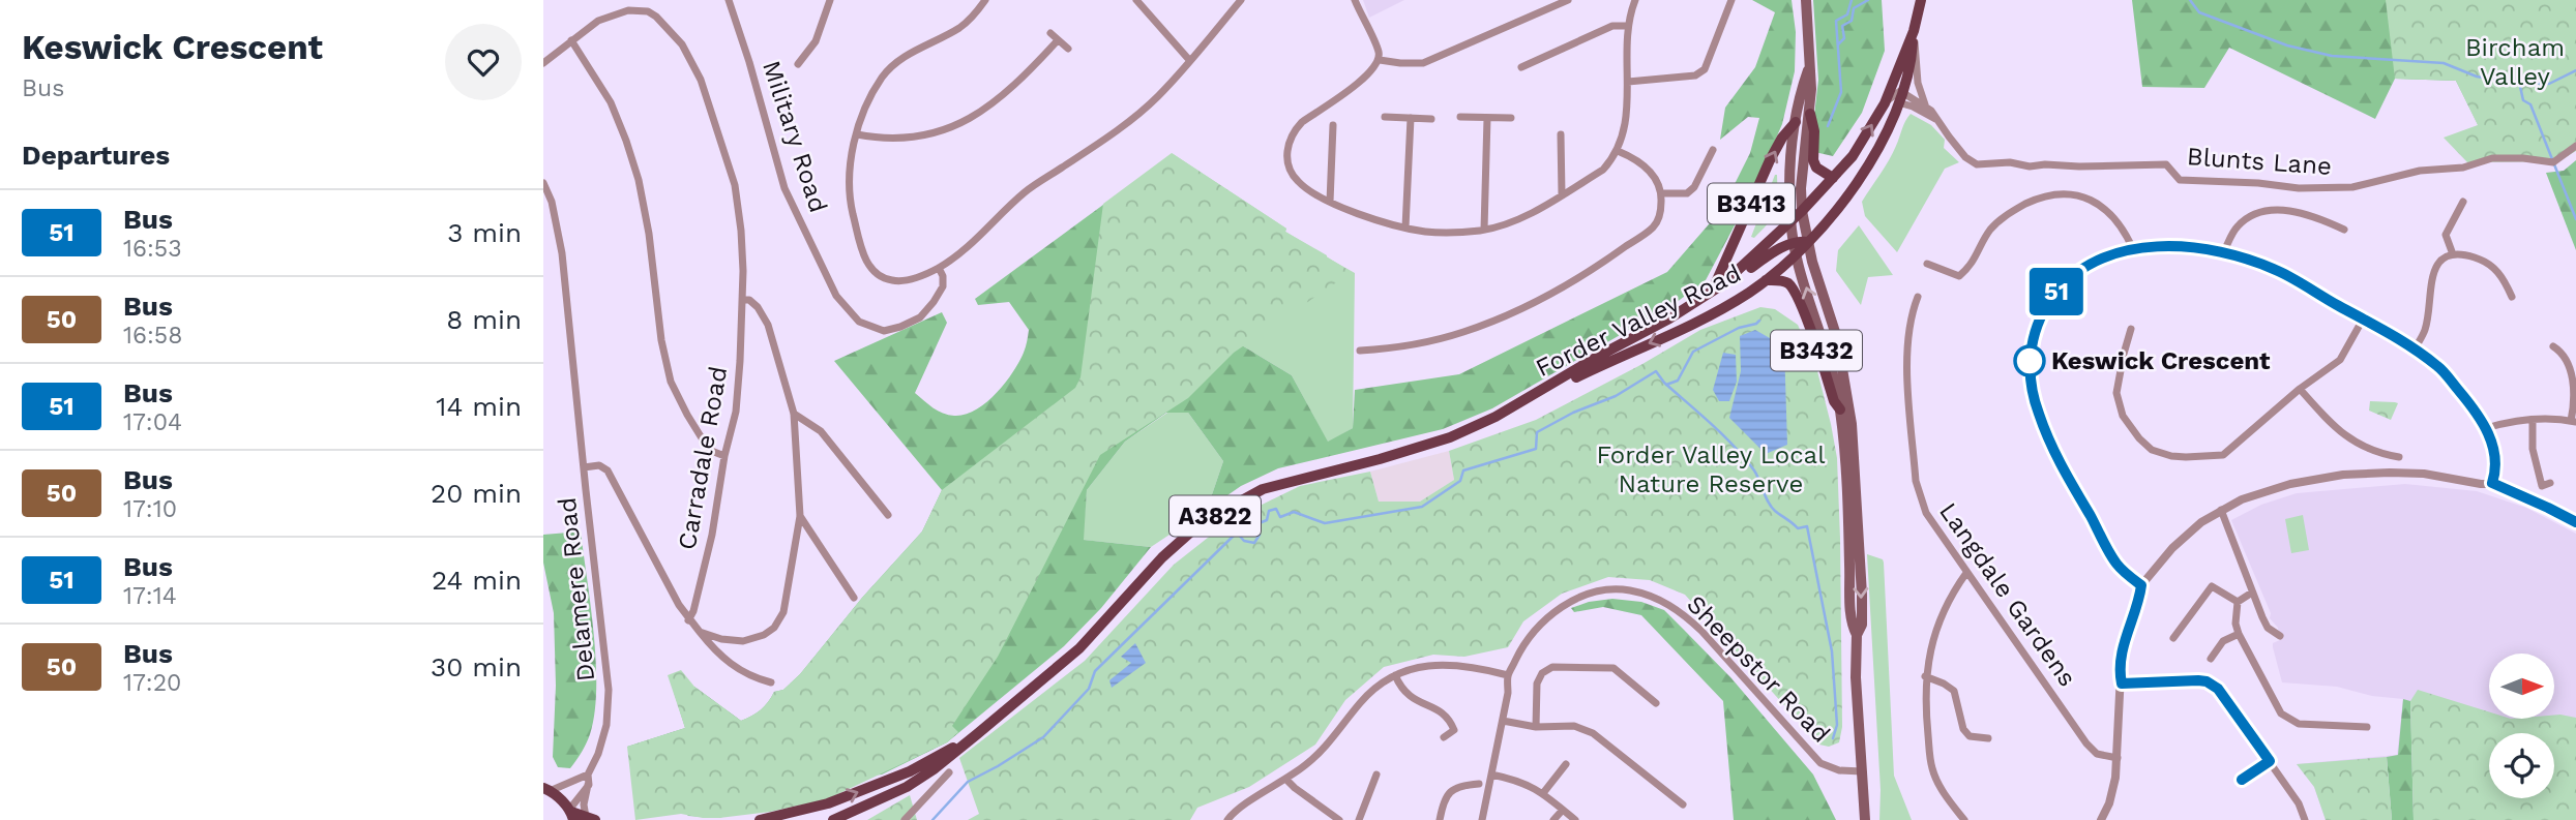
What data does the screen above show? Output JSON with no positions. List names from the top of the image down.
{
  "streets": {
    "main road": [
      "B3413",
      "Forder Valley Road",
      "B3432",
      "A3822"
    ],
    "street": [
      "Military Road",
      "Blunts Lane",
      "Carradale Road",
      "Delamere Road",
      "Langdale Gardens",
      "Sheepstor Road"
    ]
  },
  "crossings": [
    ["B3413", "Forder Valley Road"],
    ["B3413", "B3432"],
    ["Forder Valley Road", "B3432"],
    ["Forder Valley Road", "A3822"],
    ["B3432", "Sheepstor Road"]
  ],
  "parks": ["Bircham Valley", "Forder Valley Local Nature Reserve"],
  "places": ["Keswick Crescent"],
  "lines": ["bus line 51"],
  "north": "right",
  "page": {
    "heading": [
      ["Keswick Crescent", "Bus"],
      "Departures"
    ],
    "on_map": "51",
    "list": [
      {
        "mark": "51",
        "name": "Bus",
        "note": "16:53",
        "value": "3 min"
      },
      {
        "mark": "50",
        "name": "Bus",
        "note": "16:58",
        "value": "8 min"
      },
      {
        "mark": "51",
        "name": "Bus",
        "note": "17:04",
        "value": "14 min"
      },
      {
        "mark": "50",
        "name": "Bus",
        "note": "17:10",
        "value": "20 min"
      },
      {
        "mark": "51",
        "name": "Bus",
        "note": "17:14",
        "value": "24 min"
      },
      {
        "mark": "50",
        "name": "Bus",
        "note": "17:20",
        "value": "30 min"
      }
    ]
  }
}
